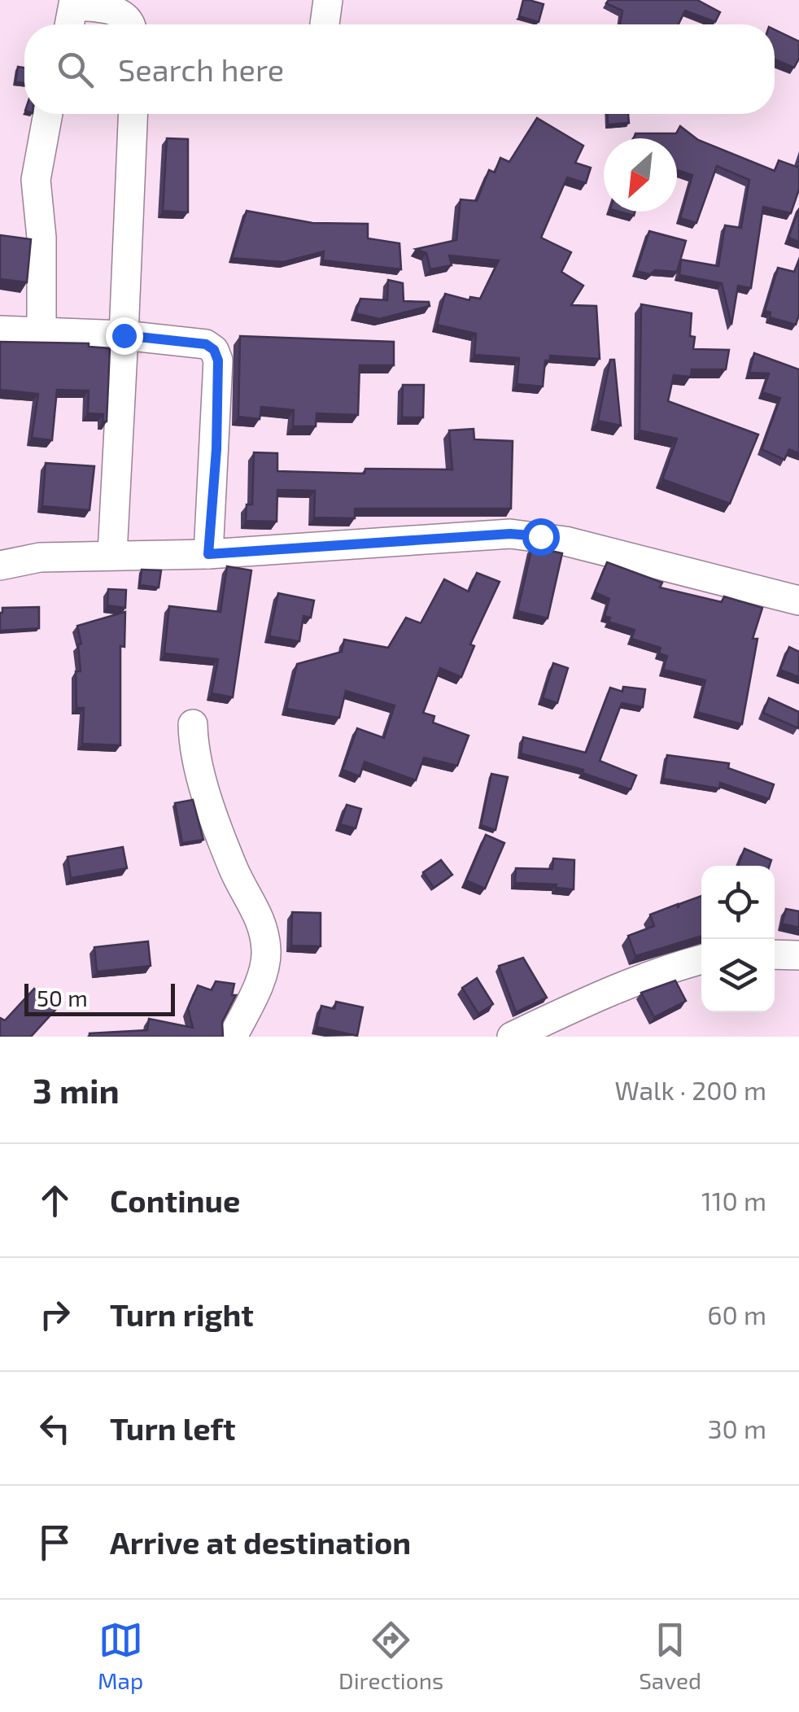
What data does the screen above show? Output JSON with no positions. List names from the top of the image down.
{
  "scale_bar": "50 m",
  "north": "bottom left",
  "page": {
    "search": "Search here",
    "scale": "50 m",
    "heading": ["3 min", "Walk · 200 m"],
    "list": [
      ["Continue", "110 m"],
      ["Turn right", "60 m"],
      ["Turn left", "30 m"],
      "Arrive at destination"
    ],
    "nav": ["Map", "Directions", "Saved"]
  }
}
